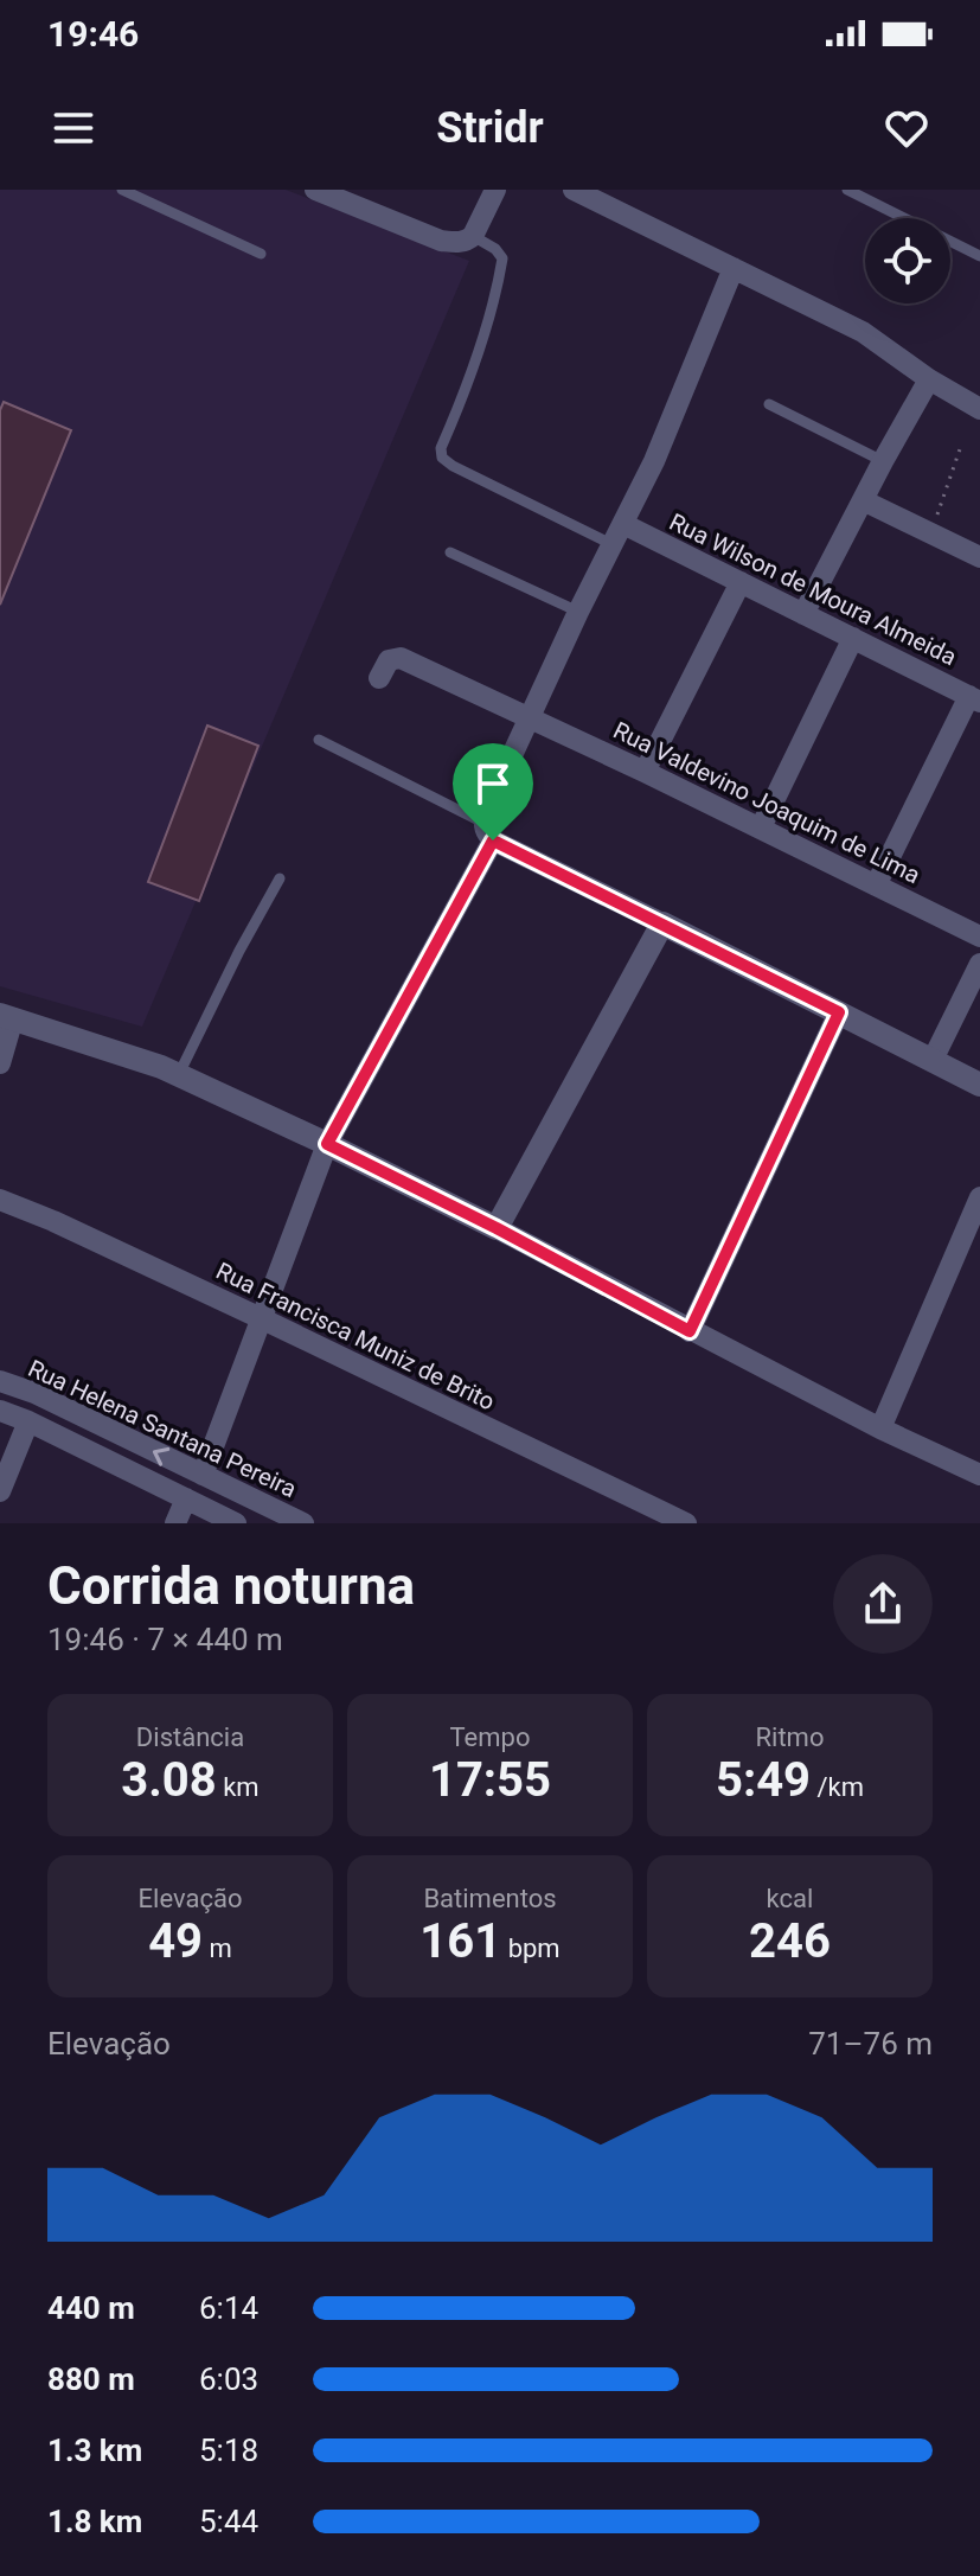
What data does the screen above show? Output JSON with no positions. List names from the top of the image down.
{
  "streets": {
    "street": [
      "Rua Wilson de Moura Almeida",
      "Rua Valdevino Joaquim de Lima",
      "Rua Francisca Muniz de Brito",
      "Rua Helena Santana Pereira"
    ]
  },
  "page": {
    "status": "19:46",
    "header": "Stridr",
    "heading": ["Corrida noturna", "19:46 · 7 × 440 m"],
    "stats": [
      ["Distância", "3.08 km"],
      ["Tempo", "17:55"],
      ["Ritmo", "5:49 /km"],
      ["Elevação", "49 m"],
      ["Batimentos", "161 bpm"],
      ["kcal", "246"]
    ],
    "chart": ["Elevação", "71–76 m"],
    "list": [
      {
        "name": "440 m",
        "note": "6:14"
      },
      {
        "name": "880 m",
        "note": "6:03"
      },
      {
        "name": "1.3 km",
        "note": "5:18"
      },
      {
        "name": "1.8 km",
        "note": "5:44"
      }
    ]
  }
}
